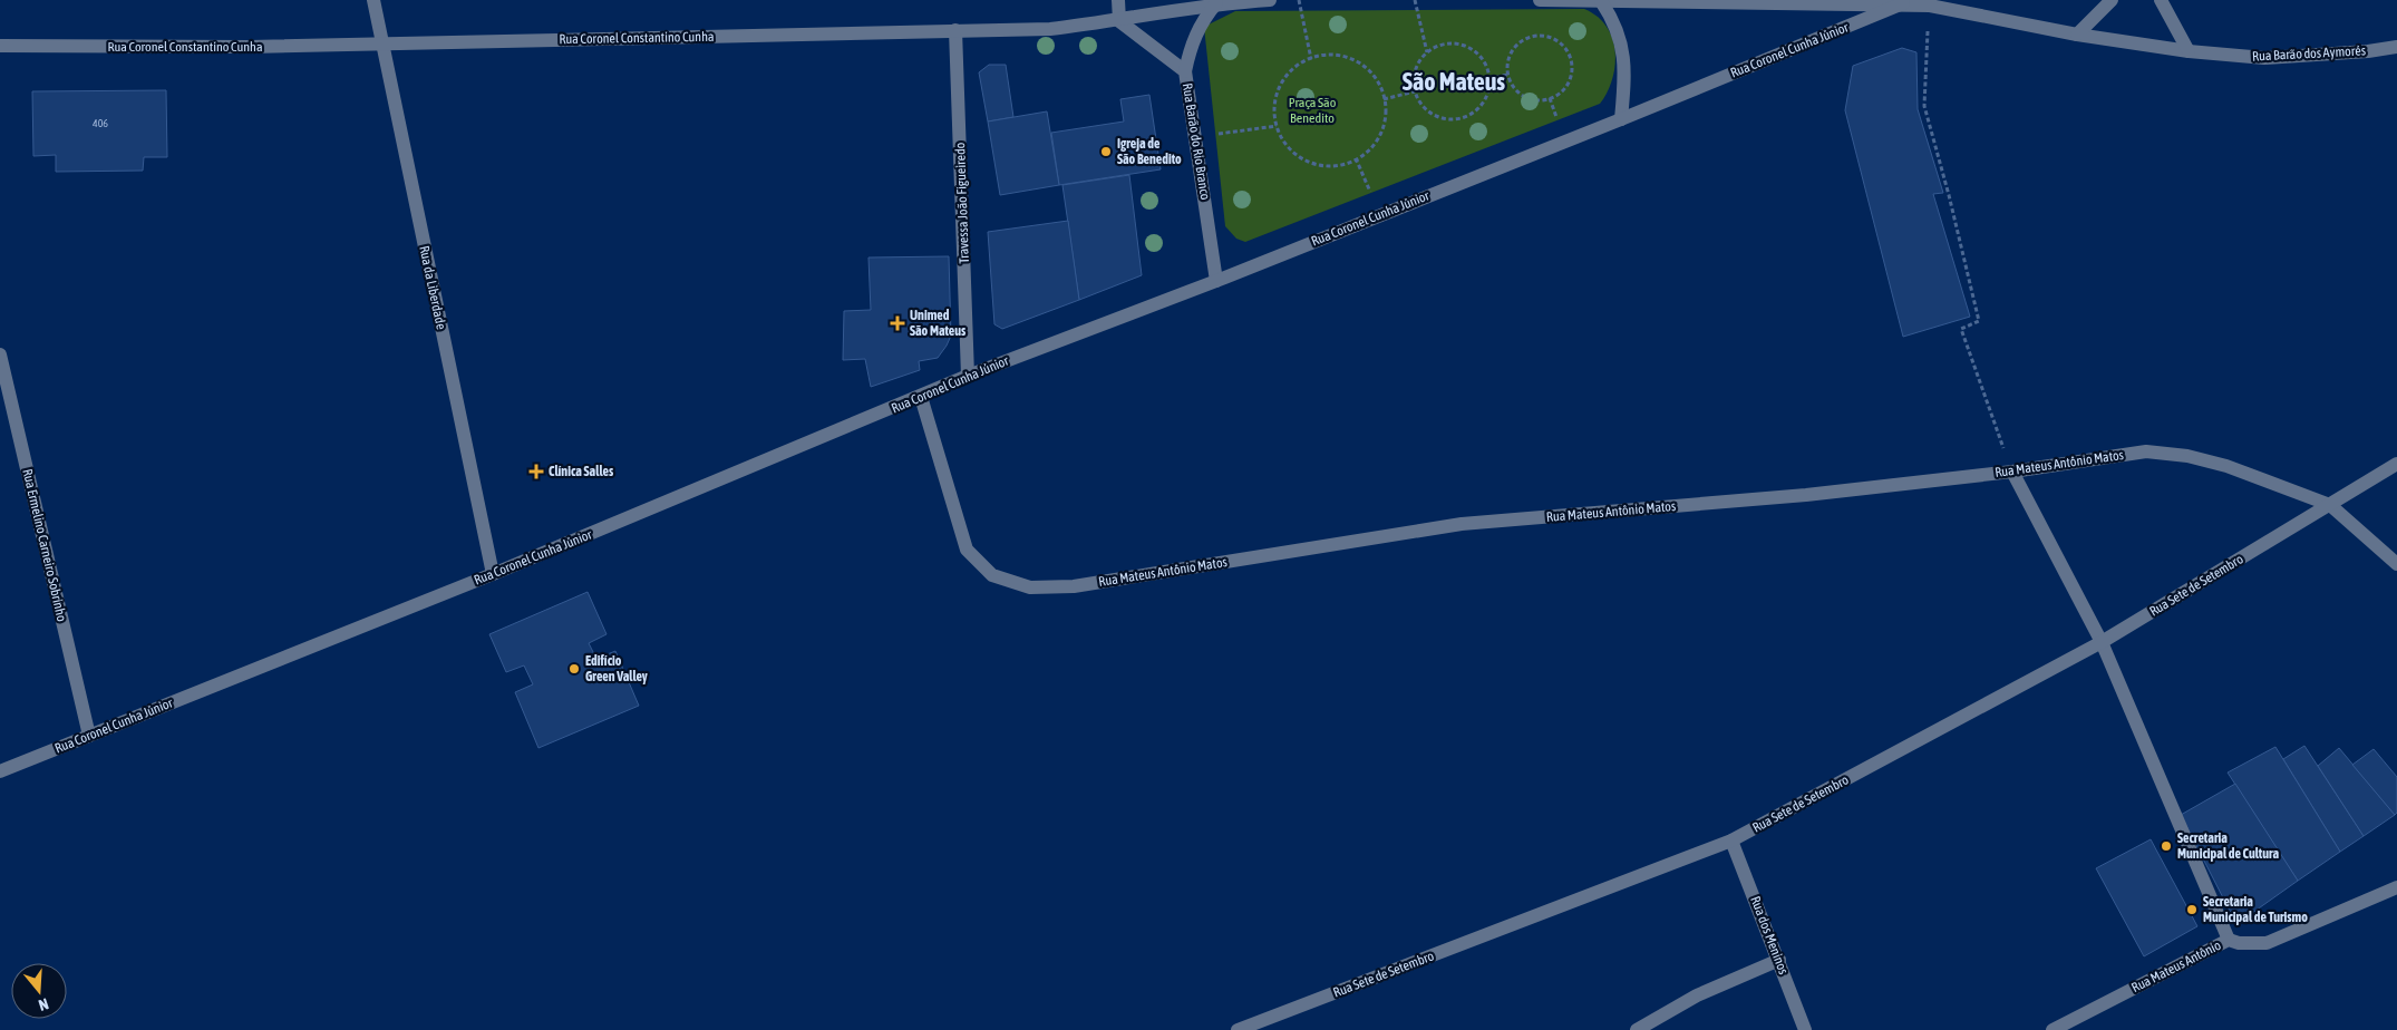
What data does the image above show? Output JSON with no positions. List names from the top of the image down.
{
  "streets": {
    "street": [
      "Rua Coronel Constantino Cunha",
      "Rua Coronel Cunha Júnior",
      "Rua Barão dos Aymorés",
      "Rua Barão do Rio Branco",
      "Travessa João Figueiredo",
      "Rua da Liberdade",
      "Rua Mateus Antônio Matos",
      "Rua Ermelino Carneiro Sobrinho",
      "Rua Sete de Setembro",
      "Rua dos Meninos",
      "Rua Mateus Antônio"
    ]
  },
  "crossings": [
    ["Rua Coronel Constantino Cunha", "Rua Barão do Rio Branco"],
    ["Rua Coronel Constantino Cunha", "Travessa João Figueiredo"],
    ["Rua Coronel Constantino Cunha", "Rua da Liberdade"],
    ["Rua Coronel Cunha Júnior", "Rua Barão do Rio Branco"],
    ["Rua Coronel Cunha Júnior", "Travessa João Figueiredo"],
    ["Rua Coronel Cunha Júnior", "Rua da Liberdade"],
    ["Rua Coronel Cunha Júnior", "Rua Mateus Antônio Matos"],
    ["Rua Coronel Cunha Júnior", "Rua Ermelino Carneiro Sobrinho"],
    ["Rua Mateus Antônio Matos", "Rua Sete de Setembro"],
    ["Rua Sete de Setembro", "Rua dos Meninos"]
  ],
  "districts": ["São Mateus"],
  "parks": ["Praça São Benedito"],
  "places": {
    "other": [
      "Igreja de São Benedito",
      "Edifício Green Valley",
      "Secretaria Municipal de Cultura",
      "Secretaria Municipal de Turismo"
    ],
    "health": ["Unimed São Mateus", "Clínica Salles"]
  },
  "house_numbers": ["406"],
  "north": "bottom"
}
